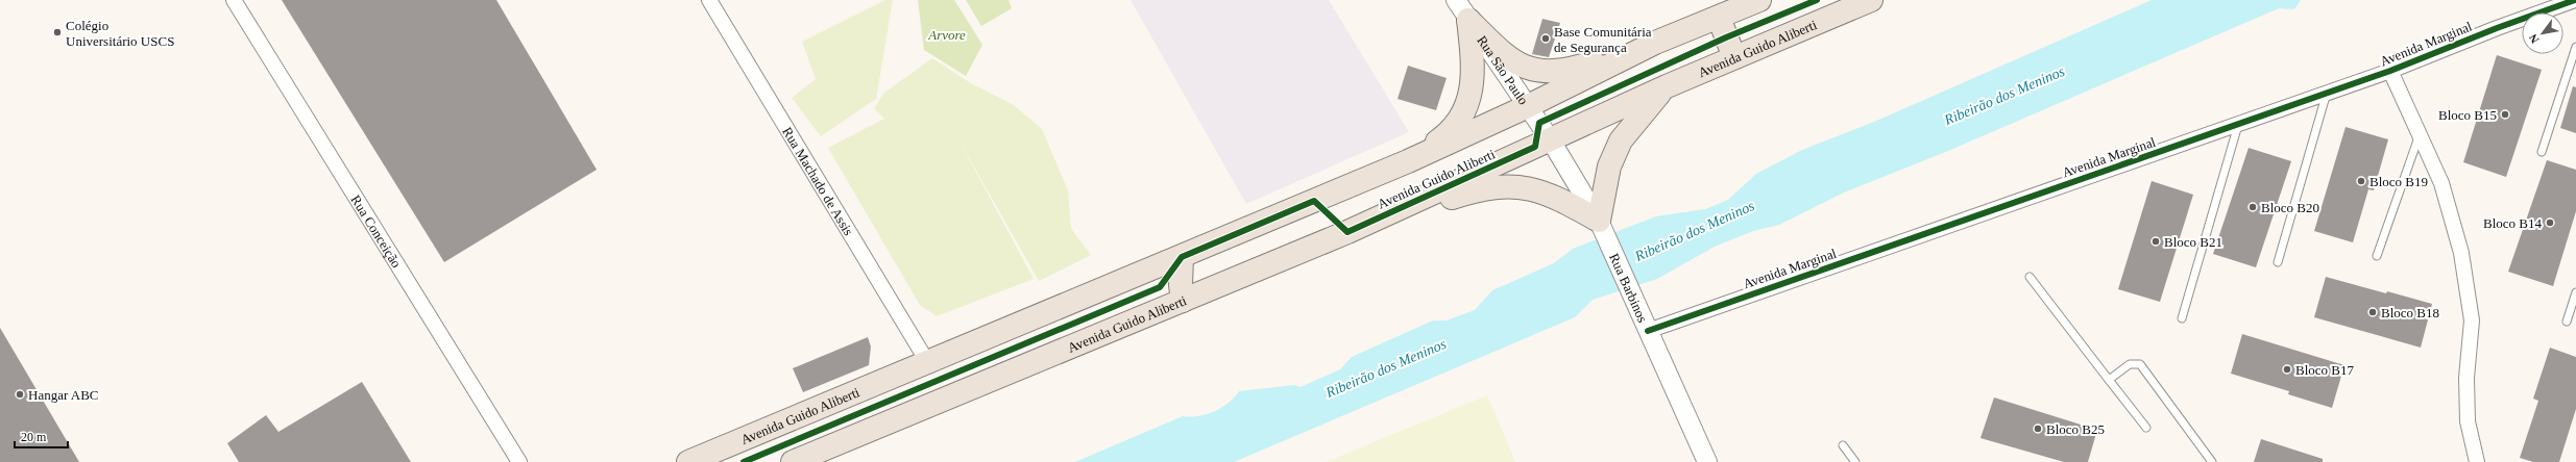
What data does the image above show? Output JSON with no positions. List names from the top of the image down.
{
  "streets": {
    "main road": ["Avenida Guido Aliberti"],
    "street": [
      "Avenida Marginal",
      "Rua São Paulo",
      "Rua Machado de Assis",
      "Rua Conceição",
      "Rua Barbinos"
    ]
  },
  "crossings": [
    ["Avenida Marginal", "Rua Barbinos"],
    ["Avenida Guido Aliberti", "Rua São Paulo"],
    ["Avenida Guido Aliberti", "Rua Machado de Assis"],
    ["Avenida Guido Aliberti", "Rua Barbinos"],
    ["Rua São Paulo", "Rua Barbinos"]
  ],
  "water": ["Ribeirão dos Meninos"],
  "parks": ["Arvore"],
  "places": [
    "Colégio Universitário USCS",
    "Base Comunitária de Segurança",
    "Bloco B15",
    "Bloco B19",
    "Bloco B20",
    "Bloco B14",
    "Bloco B21",
    "Bloco B18",
    "Bloco B17",
    "Hangar ABC",
    "Bloco B25"
  ],
  "scale_bar": "20 m",
  "north": "bottom left"
}
